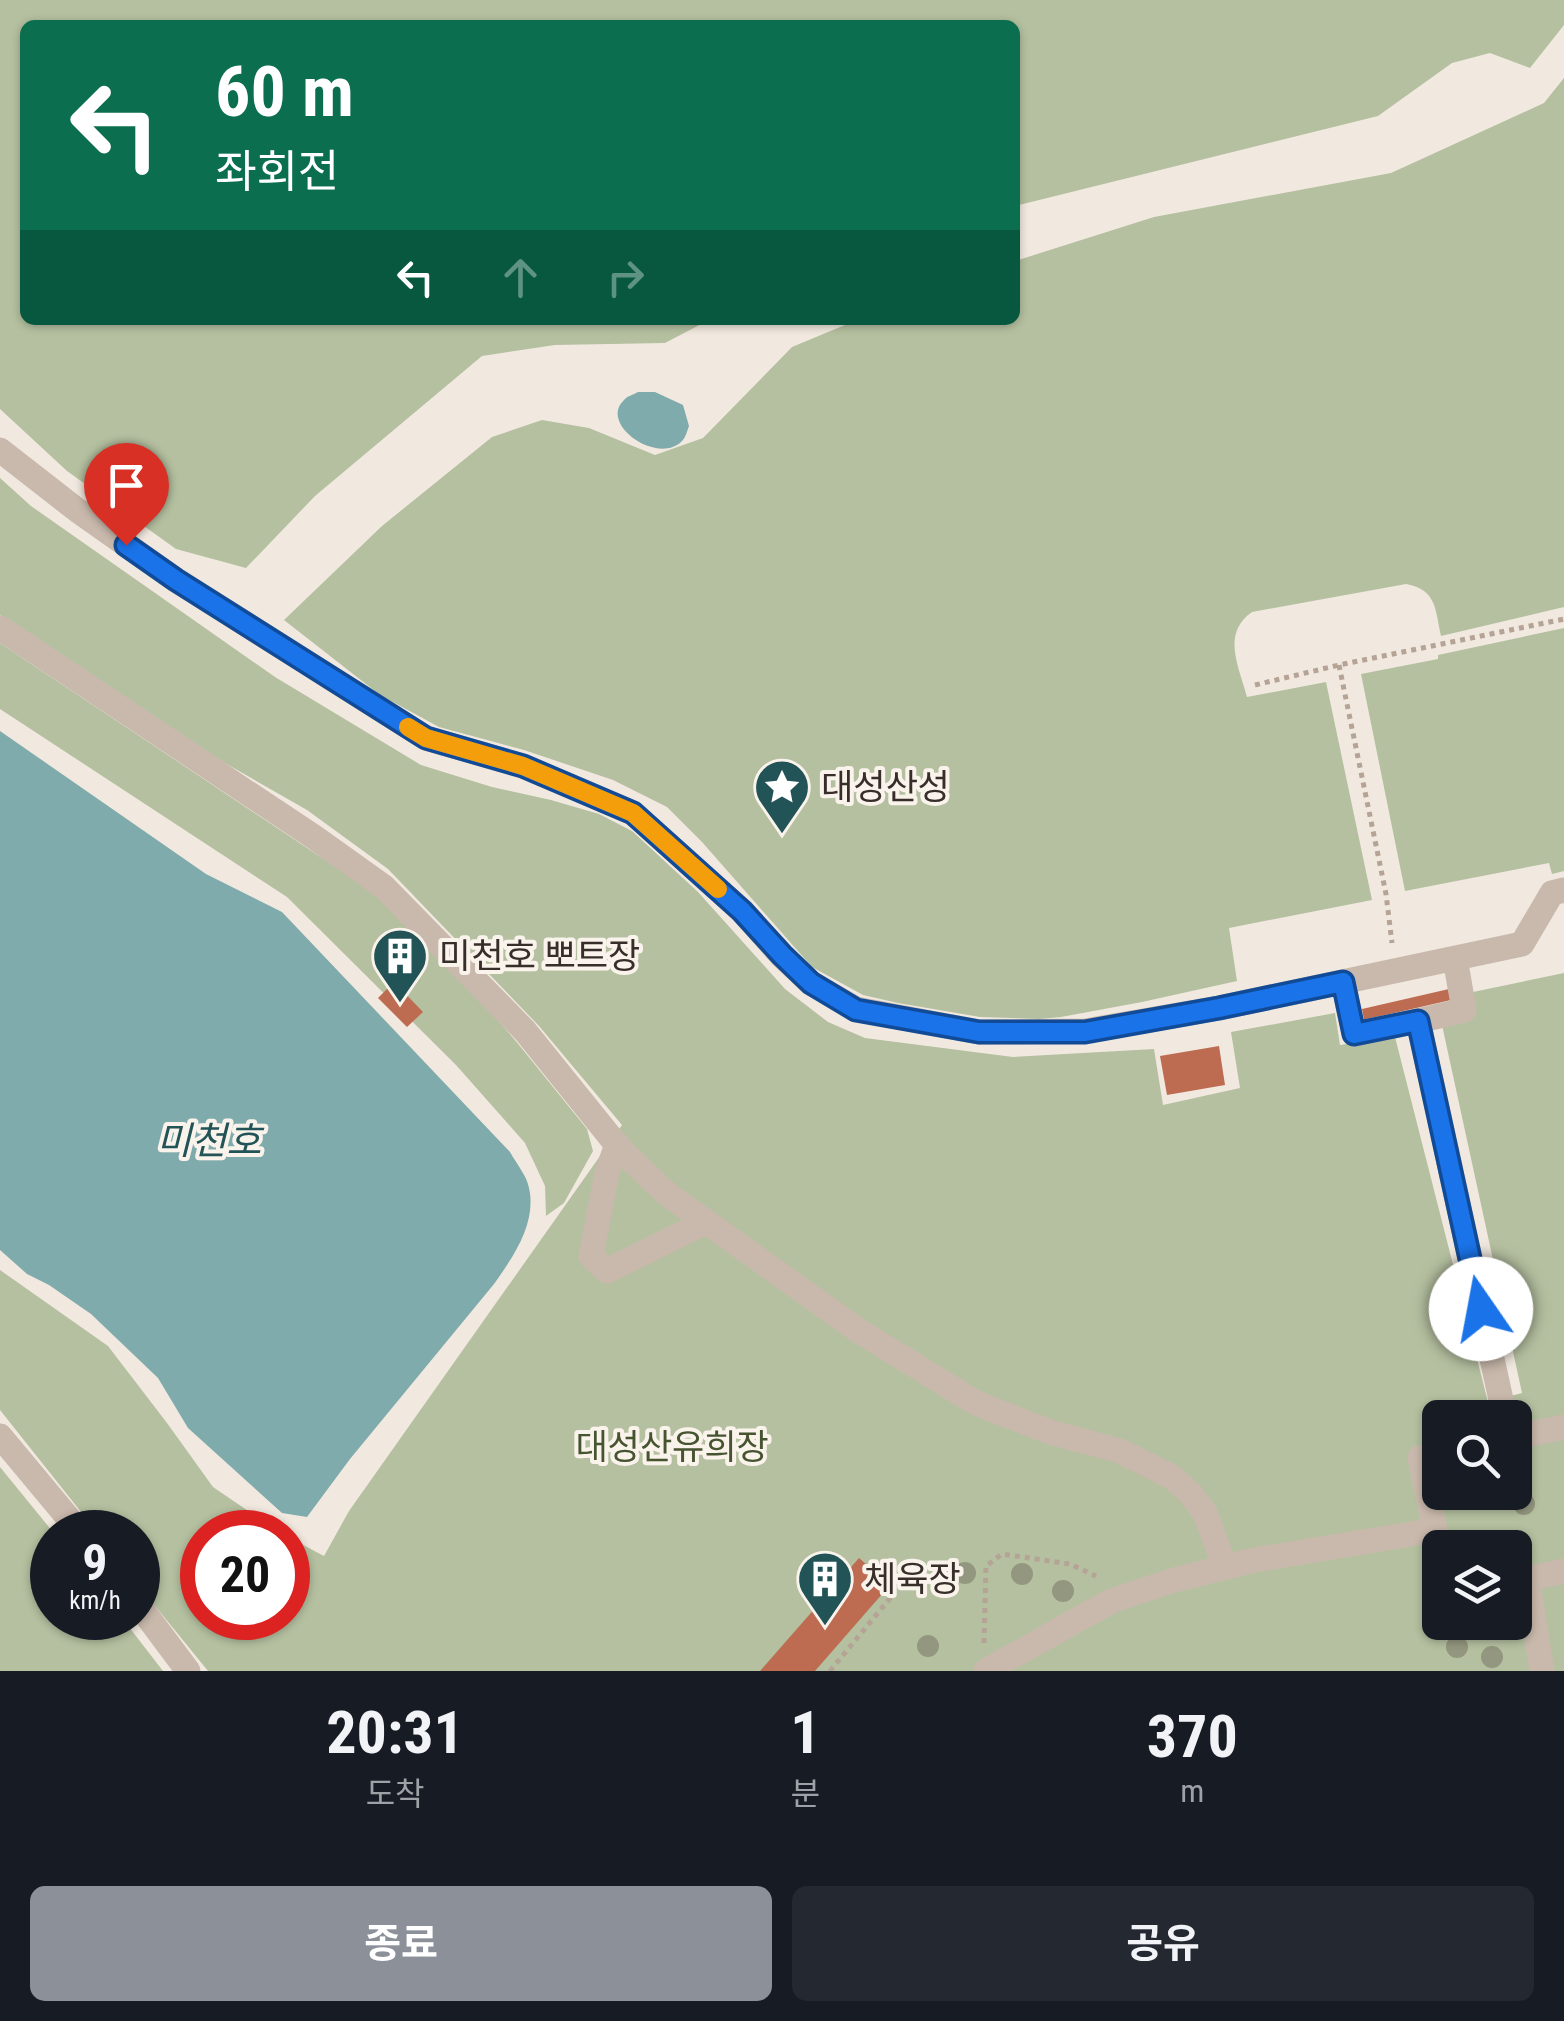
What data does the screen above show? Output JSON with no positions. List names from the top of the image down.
{
  "water": ["미천호"],
  "parks": ["대성산유희장"],
  "places": {
    "place": ["대성산성"],
    "building": ["미천호 뽀트장", "체육장"]
  },
  "page": {
    "turn": ["60 m", "좌회전"],
    "speed": "9 km/h",
    "limit": "20",
    "eta": [
      "20:31",
      "도착",
      "1",
      "분",
      "370",
      "m"
    ],
    "buttons": ["종료", "공유"]
  }
}
